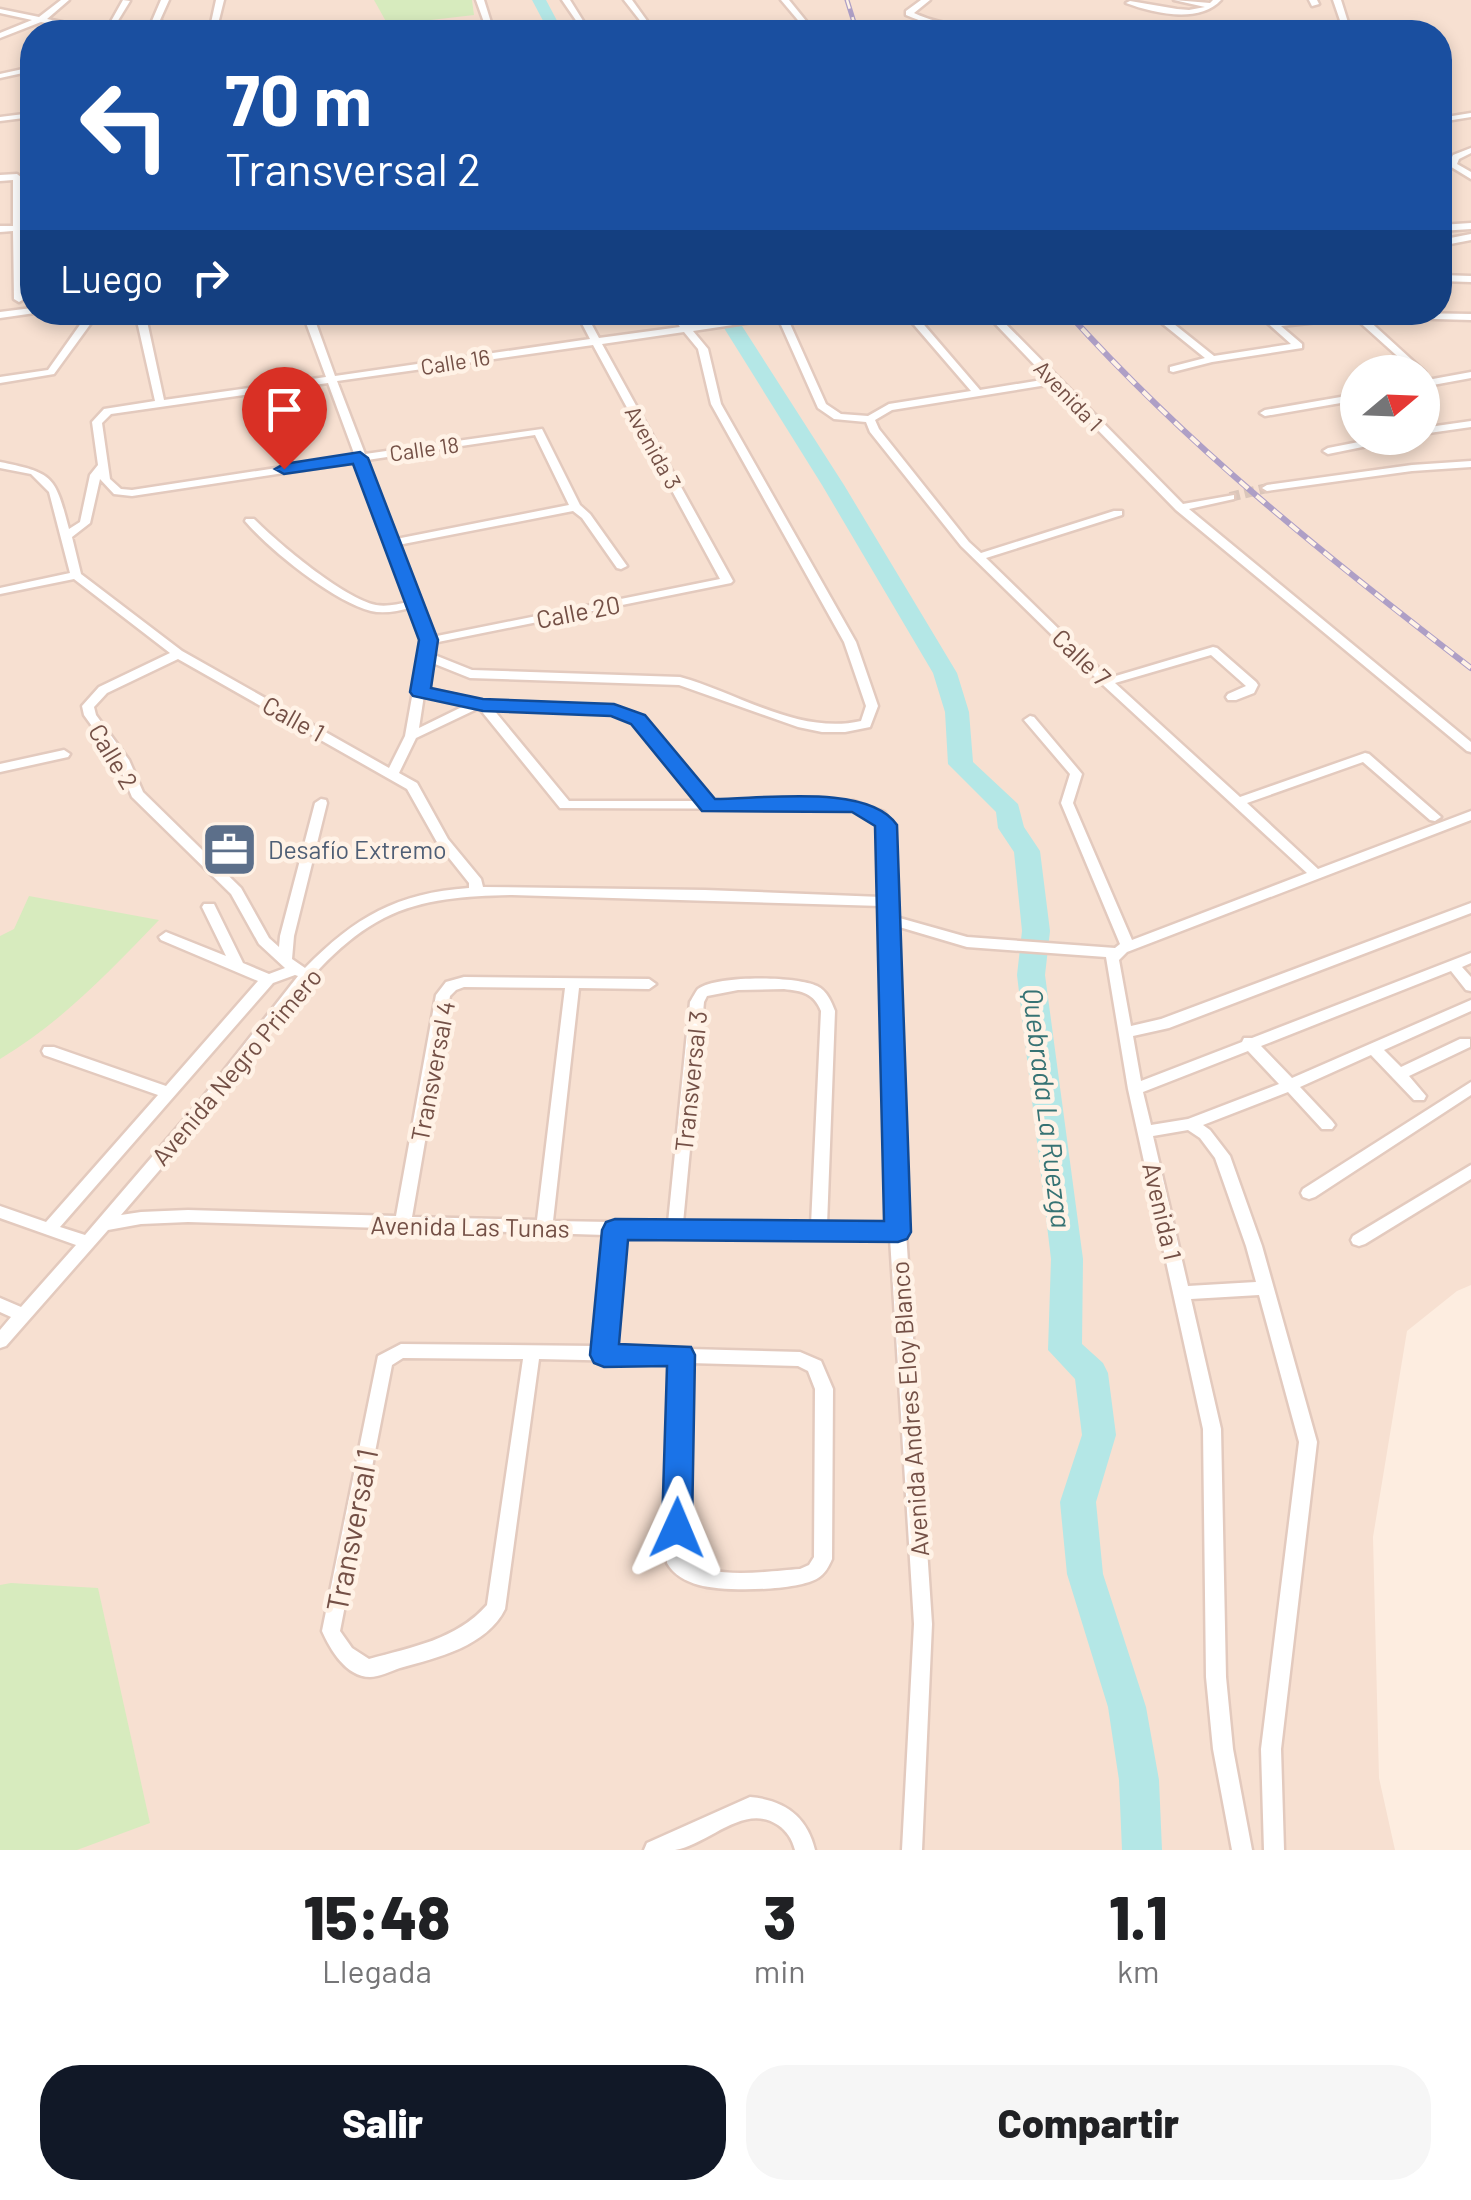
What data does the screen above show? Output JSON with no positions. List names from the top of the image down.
{
  "streets": {
    "street": [
      "Calle 16",
      "Avenida 1",
      "Avenida 3",
      "Calle 18",
      "Calle 20",
      "Calle 7",
      "Calle 1",
      "Calle 2",
      "Avenida Negro Primero",
      "Transversal 4",
      "Transversal 3",
      "Avenida Las Tunas",
      "Avenida Andres Eloy Blanco",
      "Transversal 1"
    ]
  },
  "crossings": [
    ["Calle 16", "Avenida 3"],
    ["Calle 16", "Calle 18"],
    ["Avenida 1", "Avenida Negro Primero"],
    ["Avenida 3", "Calle 20"],
    ["Calle 1", "Avenida Negro Primero"],
    ["Calle 2", "Avenida Negro Primero"],
    ["Avenida Negro Primero", "Avenida Las Tunas"],
    ["Avenida Negro Primero", "Avenida Andres Eloy Blanco"],
    ["Transversal 4", "Avenida Las Tunas"],
    ["Transversal 3", "Avenida Las Tunas"],
    ["Avenida Las Tunas", "Avenida Andres Eloy Blanco"]
  ],
  "water": ["Quebrada La Ruezga"],
  "places": {
    "office": ["Desafío Extremo"]
  },
  "north": "right",
  "page": {
    "turn": ["70 m", "Transversal 2"],
    "then": "Luego",
    "eta": [
      "15:48",
      "Llegada",
      "3",
      "min",
      "1.1",
      "km"
    ],
    "buttons": ["Salir", "Compartir"]
  }
}
